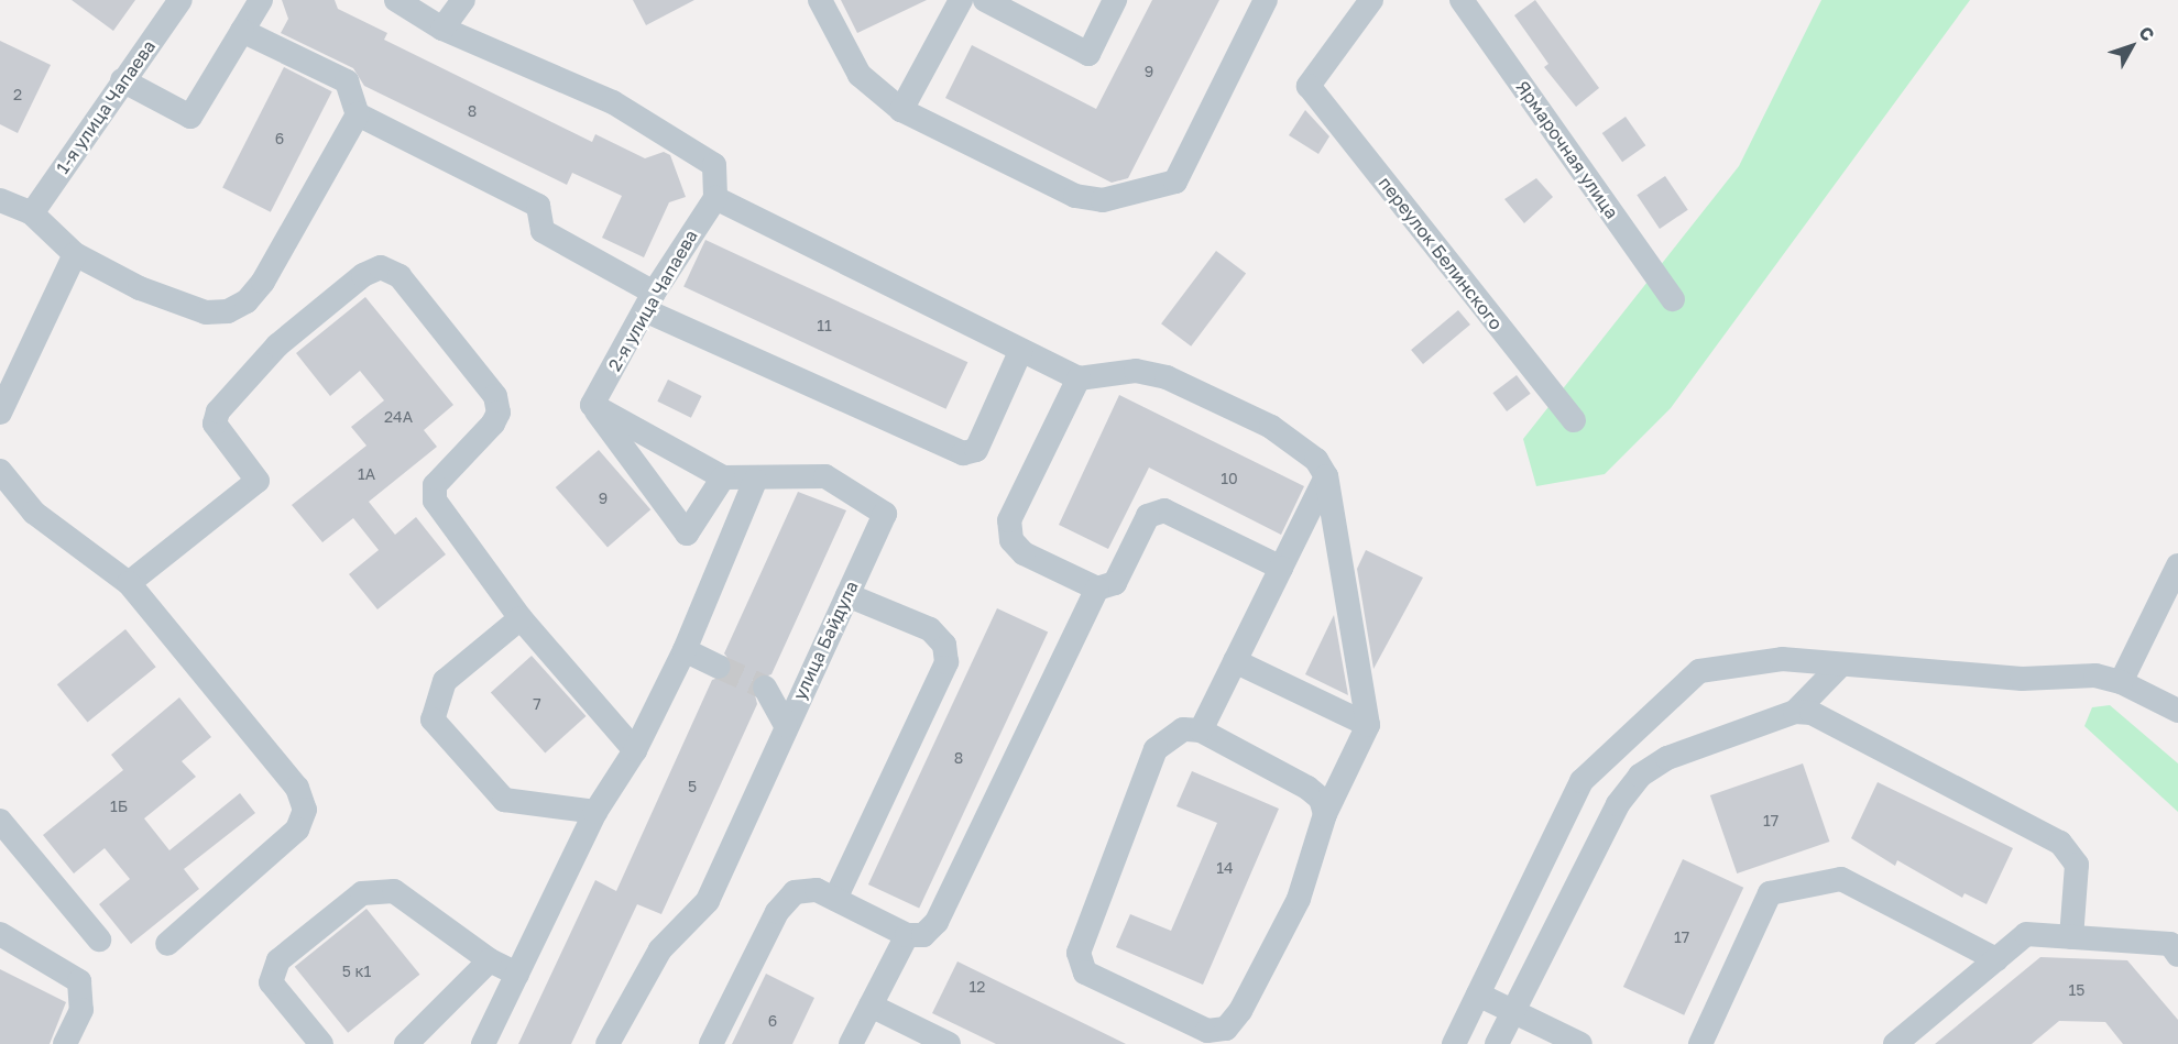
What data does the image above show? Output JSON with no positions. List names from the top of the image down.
{
  "streets": {
    "street": [
      "1-я улица Чапаева",
      "Ярмарочная улица",
      "переулок Белинского",
      "2-я улица Чапаева",
      "улица Байдула"
    ]
  },
  "crossings": [
    ["2-я улица Чапаева", "улица Байдула"]
  ],
  "house_numbers": [
    "9",
    "2",
    "8",
    "6",
    "11",
    "24А",
    "1А",
    "10",
    "9",
    "7",
    "8",
    "5",
    "1Б",
    "17",
    "14",
    "17",
    "5 к1",
    "12",
    "15",
    "6"
  ],
  "north": "top right"
}
